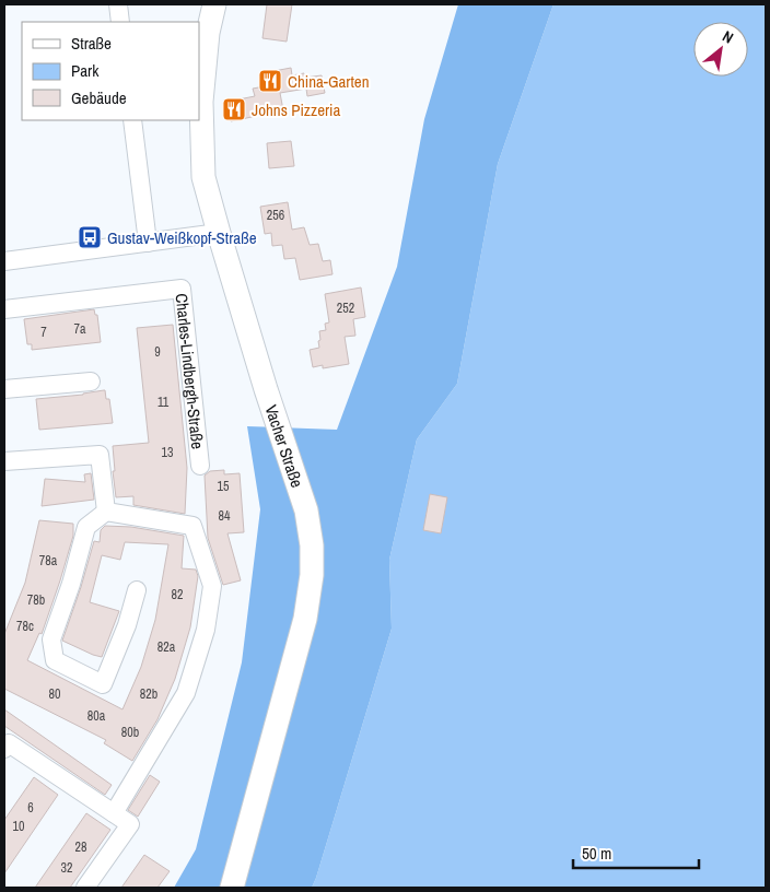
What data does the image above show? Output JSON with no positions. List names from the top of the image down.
{
  "streets": {
    "street": ["Charles-Lindbergh-Straße", "Vacher Straße"]
  },
  "places": {
    "restaurant": ["China-Garten", "Johns Pizzeria"],
    "bus stop": ["Gustav-Weißkopf-Straße"]
  },
  "house_numbers": [
    "256",
    "252",
    "7a",
    "7",
    "9",
    "11",
    "13",
    "15",
    "84",
    "78a",
    "82",
    "78b",
    "78c",
    "82a",
    "80",
    "82b",
    "80a",
    "80b",
    "6",
    "10",
    "28",
    "32"
  ],
  "legend": ["Straße", "Park", "Gebäude"],
  "scale_bar": "50 m",
  "north": "top right"
}
